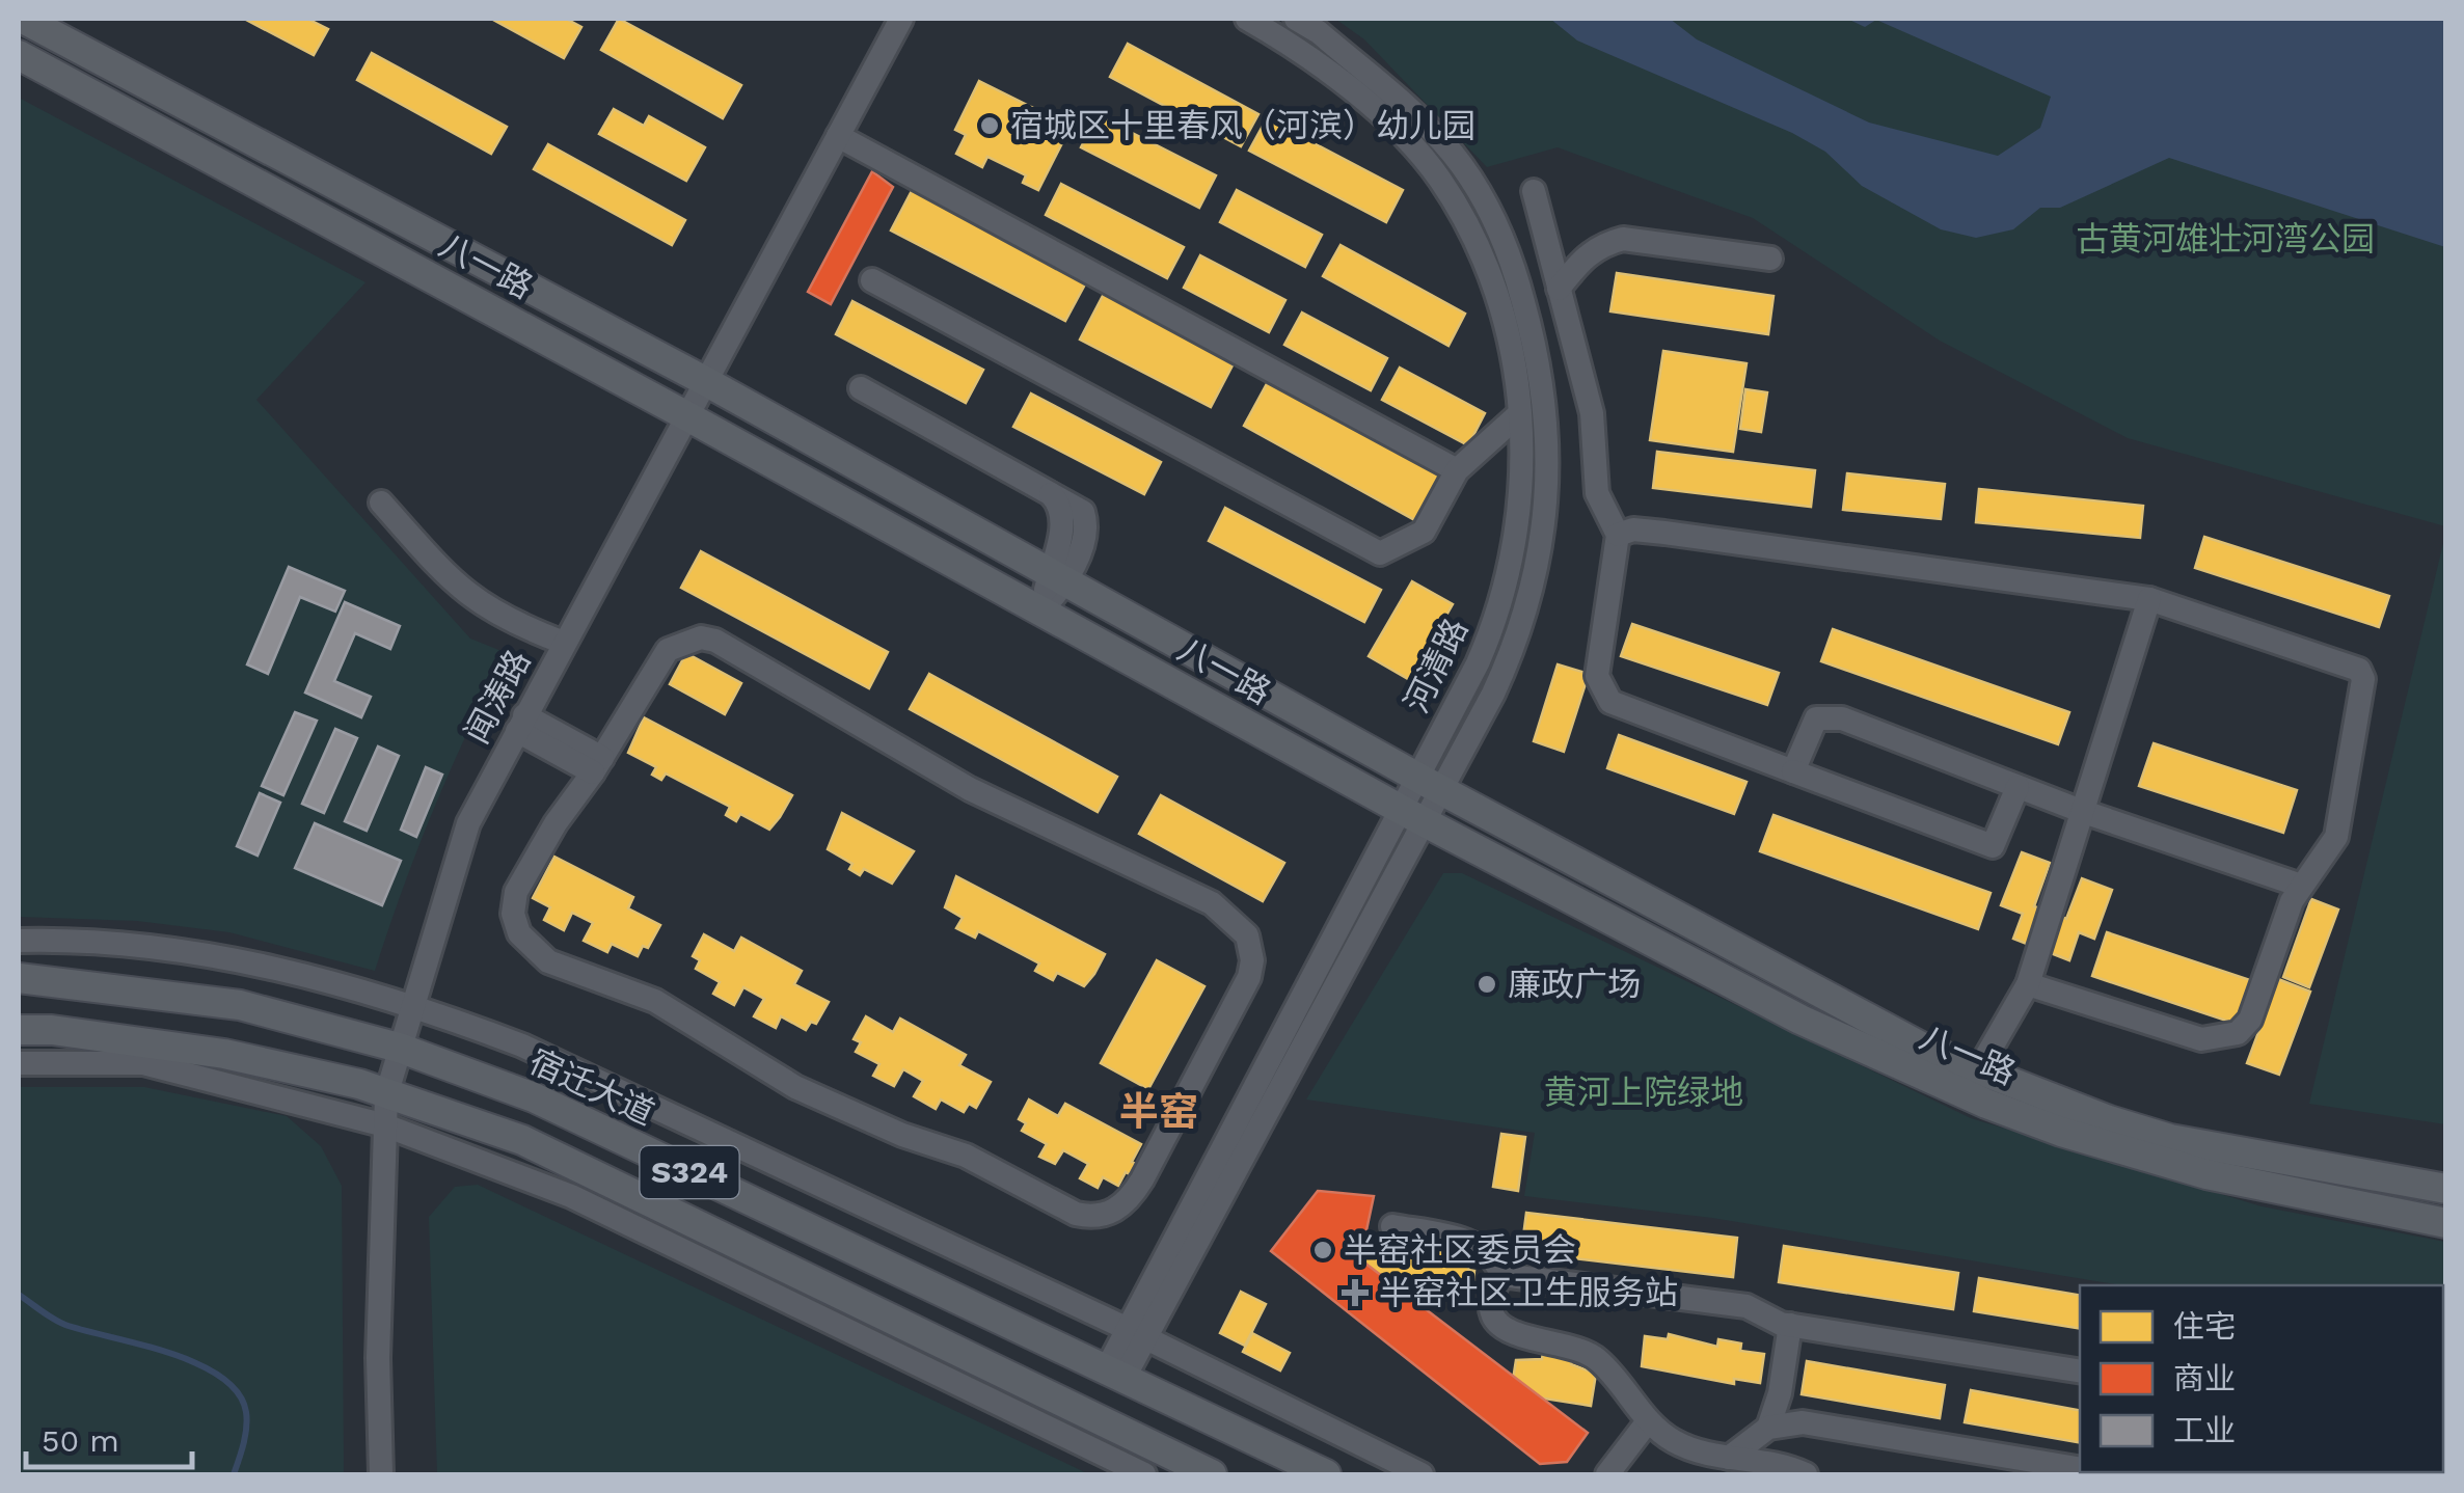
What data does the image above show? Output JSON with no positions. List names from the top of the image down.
{
  "streets": {
    "main road": ["八一路", "宿迁大道", "S324"],
    "street": ["河清路", "闻涛路"]
  },
  "crossings": [
    ["八一路", "河清路"],
    ["八一路", "闻涛路"],
    ["河清路", "宿迁大道"],
    ["闻涛路", "宿迁大道"],
    ["闻涛路", "S324"]
  ],
  "districts": ["半窑"],
  "parks": ["古黄河雄壮河湾公园", "黄河上院绿地"],
  "places": {
    "other": ["宿城区十里春风（河滨）幼儿园", "廉政广场", "半窑社区委员会"],
    "health": ["半窑社区卫生服务站"]
  },
  "legend": ["住宅", "商业", "工业"],
  "scale_bar": "50 m"
}
